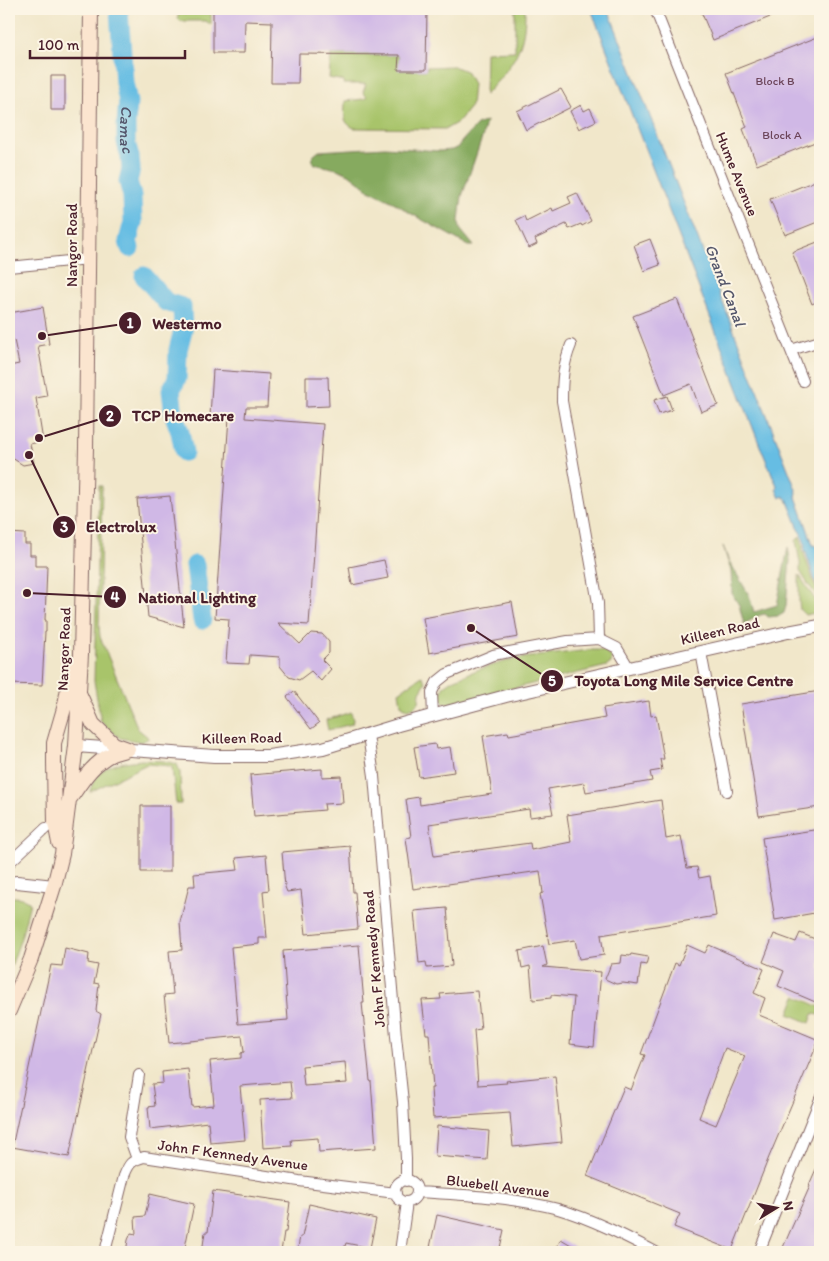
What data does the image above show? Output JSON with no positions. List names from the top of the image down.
{
  "streets": {
    "main road": ["Nangor Road"],
    "street": [
      "Hume Avenue",
      "Killeen Road",
      "John F Kennedy Road",
      "John F Kennedy Avenue",
      "Bluebell Avenue"
    ]
  },
  "crossings": [
    ["Nangor Road", "Killeen Road"],
    ["Killeen Road", "John F Kennedy Road"],
    ["John F Kennedy Road", "John F Kennedy Avenue"],
    ["John F Kennedy Road", "Bluebell Avenue"],
    ["John F Kennedy Avenue", "Bluebell Avenue"]
  ],
  "water": ["Camac", "Grand Canal"],
  "places": [
    "Westermo",
    "TCP Homecare",
    "Electrolux",
    "National Lighting",
    "Toyota Long Mile Service Centre"
  ],
  "house_numbers": ["Block B", "Block A"],
  "scale_bar": "100 m",
  "north": "right"
}
